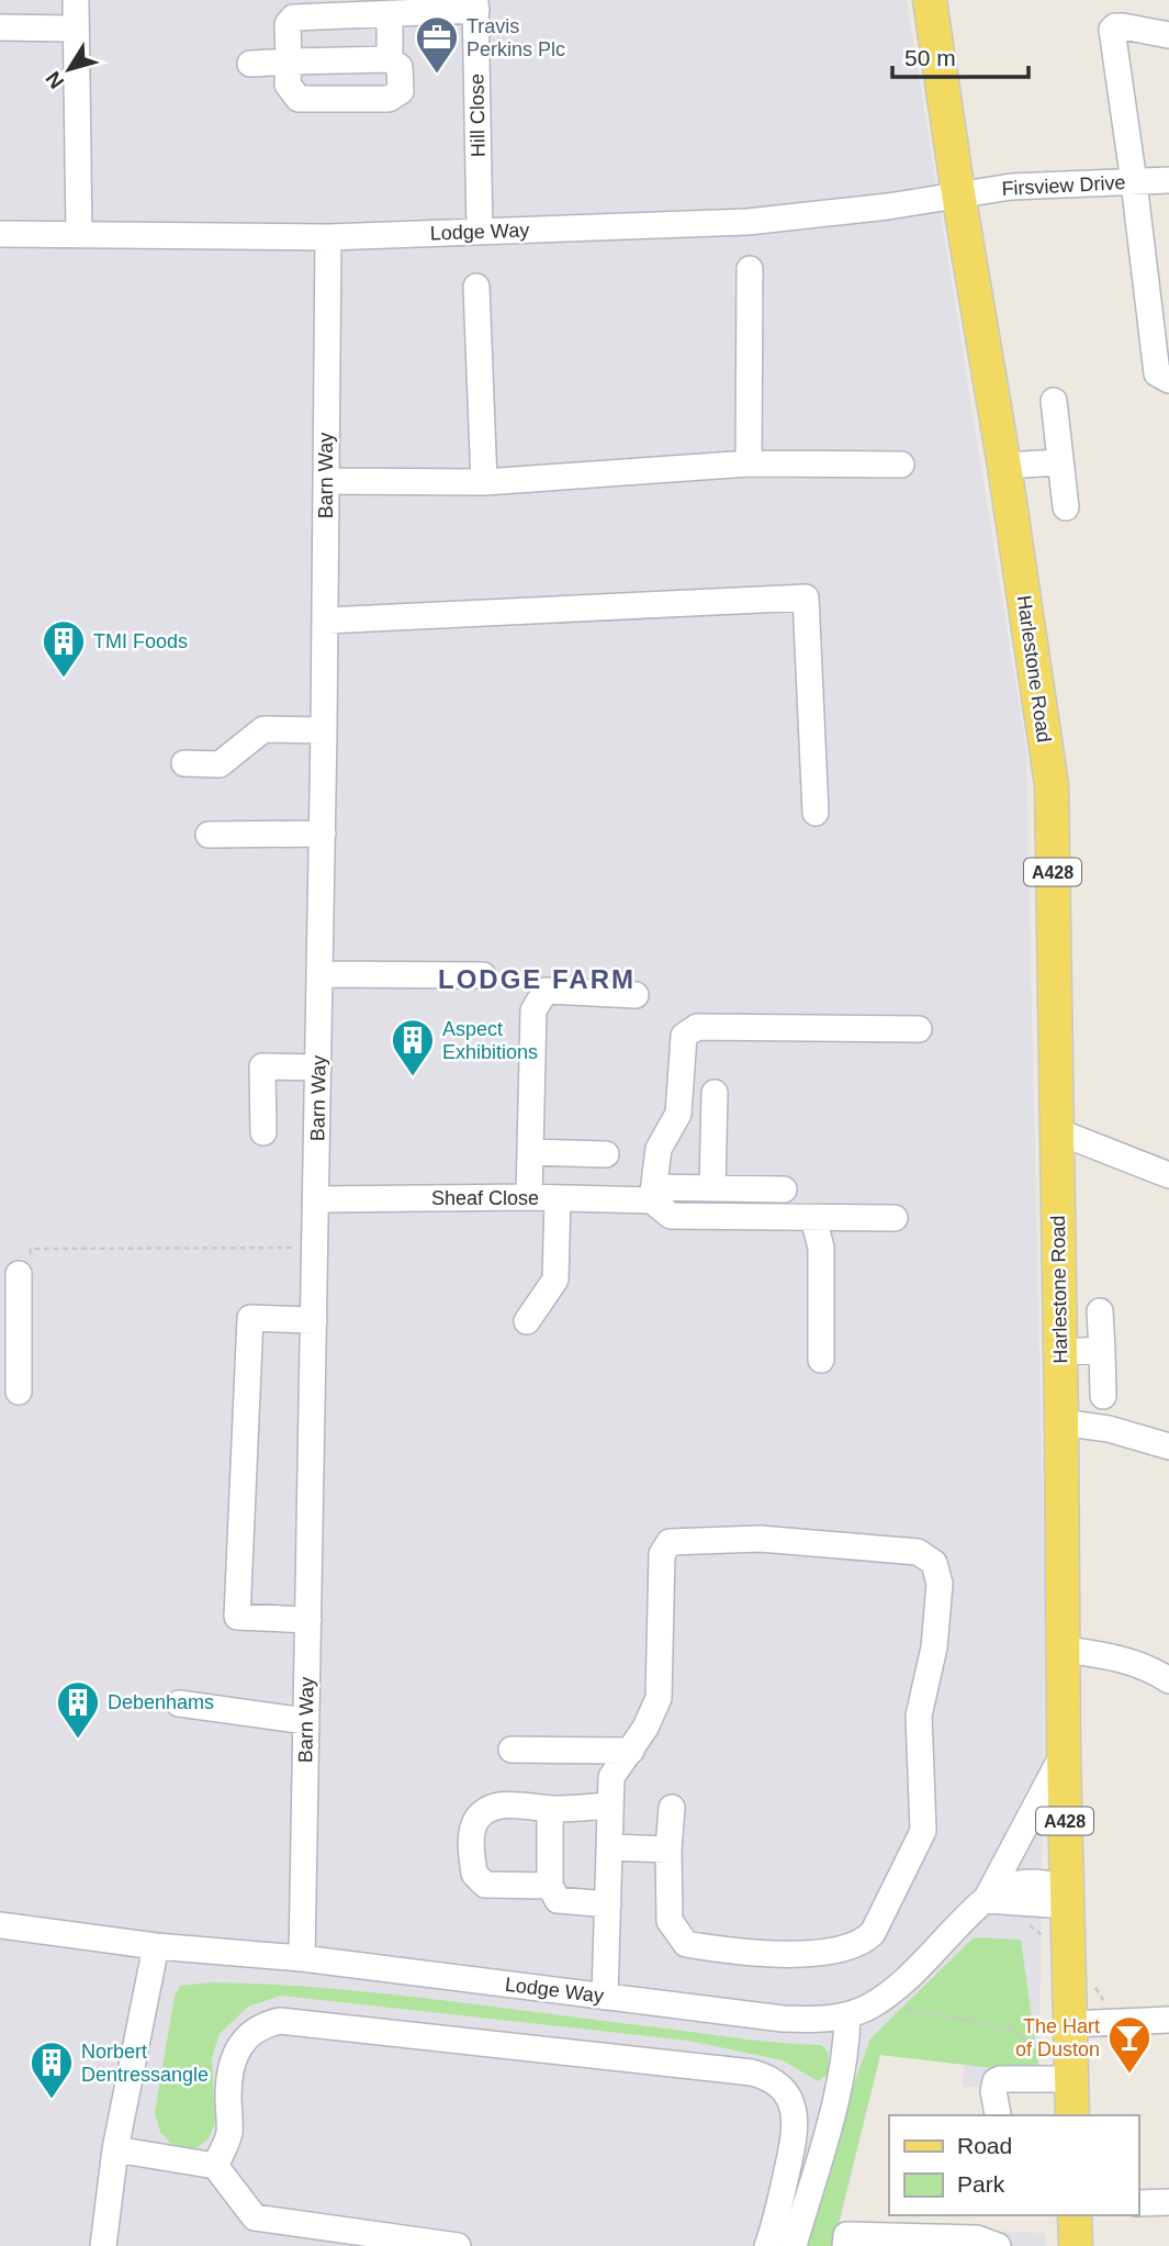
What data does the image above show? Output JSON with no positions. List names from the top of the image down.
{
  "streets": {
    "main road": ["Harlestone Road", "A428"],
    "street": [
      "Hill Close",
      "Firsview Drive",
      "Lodge Way",
      "Barn Way",
      "Sheaf Close"
    ]
  },
  "crossings": [
    ["Hill Close", "Lodge Way"],
    ["Firsview Drive", "Lodge Way"],
    ["Firsview Drive", "Harlestone Road"],
    ["Lodge Way", "Barn Way"],
    ["Lodge Way", "Harlestone Road"],
    ["Barn Way", "Sheaf Close"]
  ],
  "districts": ["LODGE FARM"],
  "places": {
    "office": ["Travis Perkins Plc"],
    "building": [
      "TMI Foods",
      "Aspect Exhibitions",
      "Debenhams",
      "Norbert Dentressangle"
    ],
    "bar": ["The Hart of Duston"]
  },
  "legend": ["Road", "Park"],
  "scale_bar": "50 m",
  "north": "bottom left"
}
